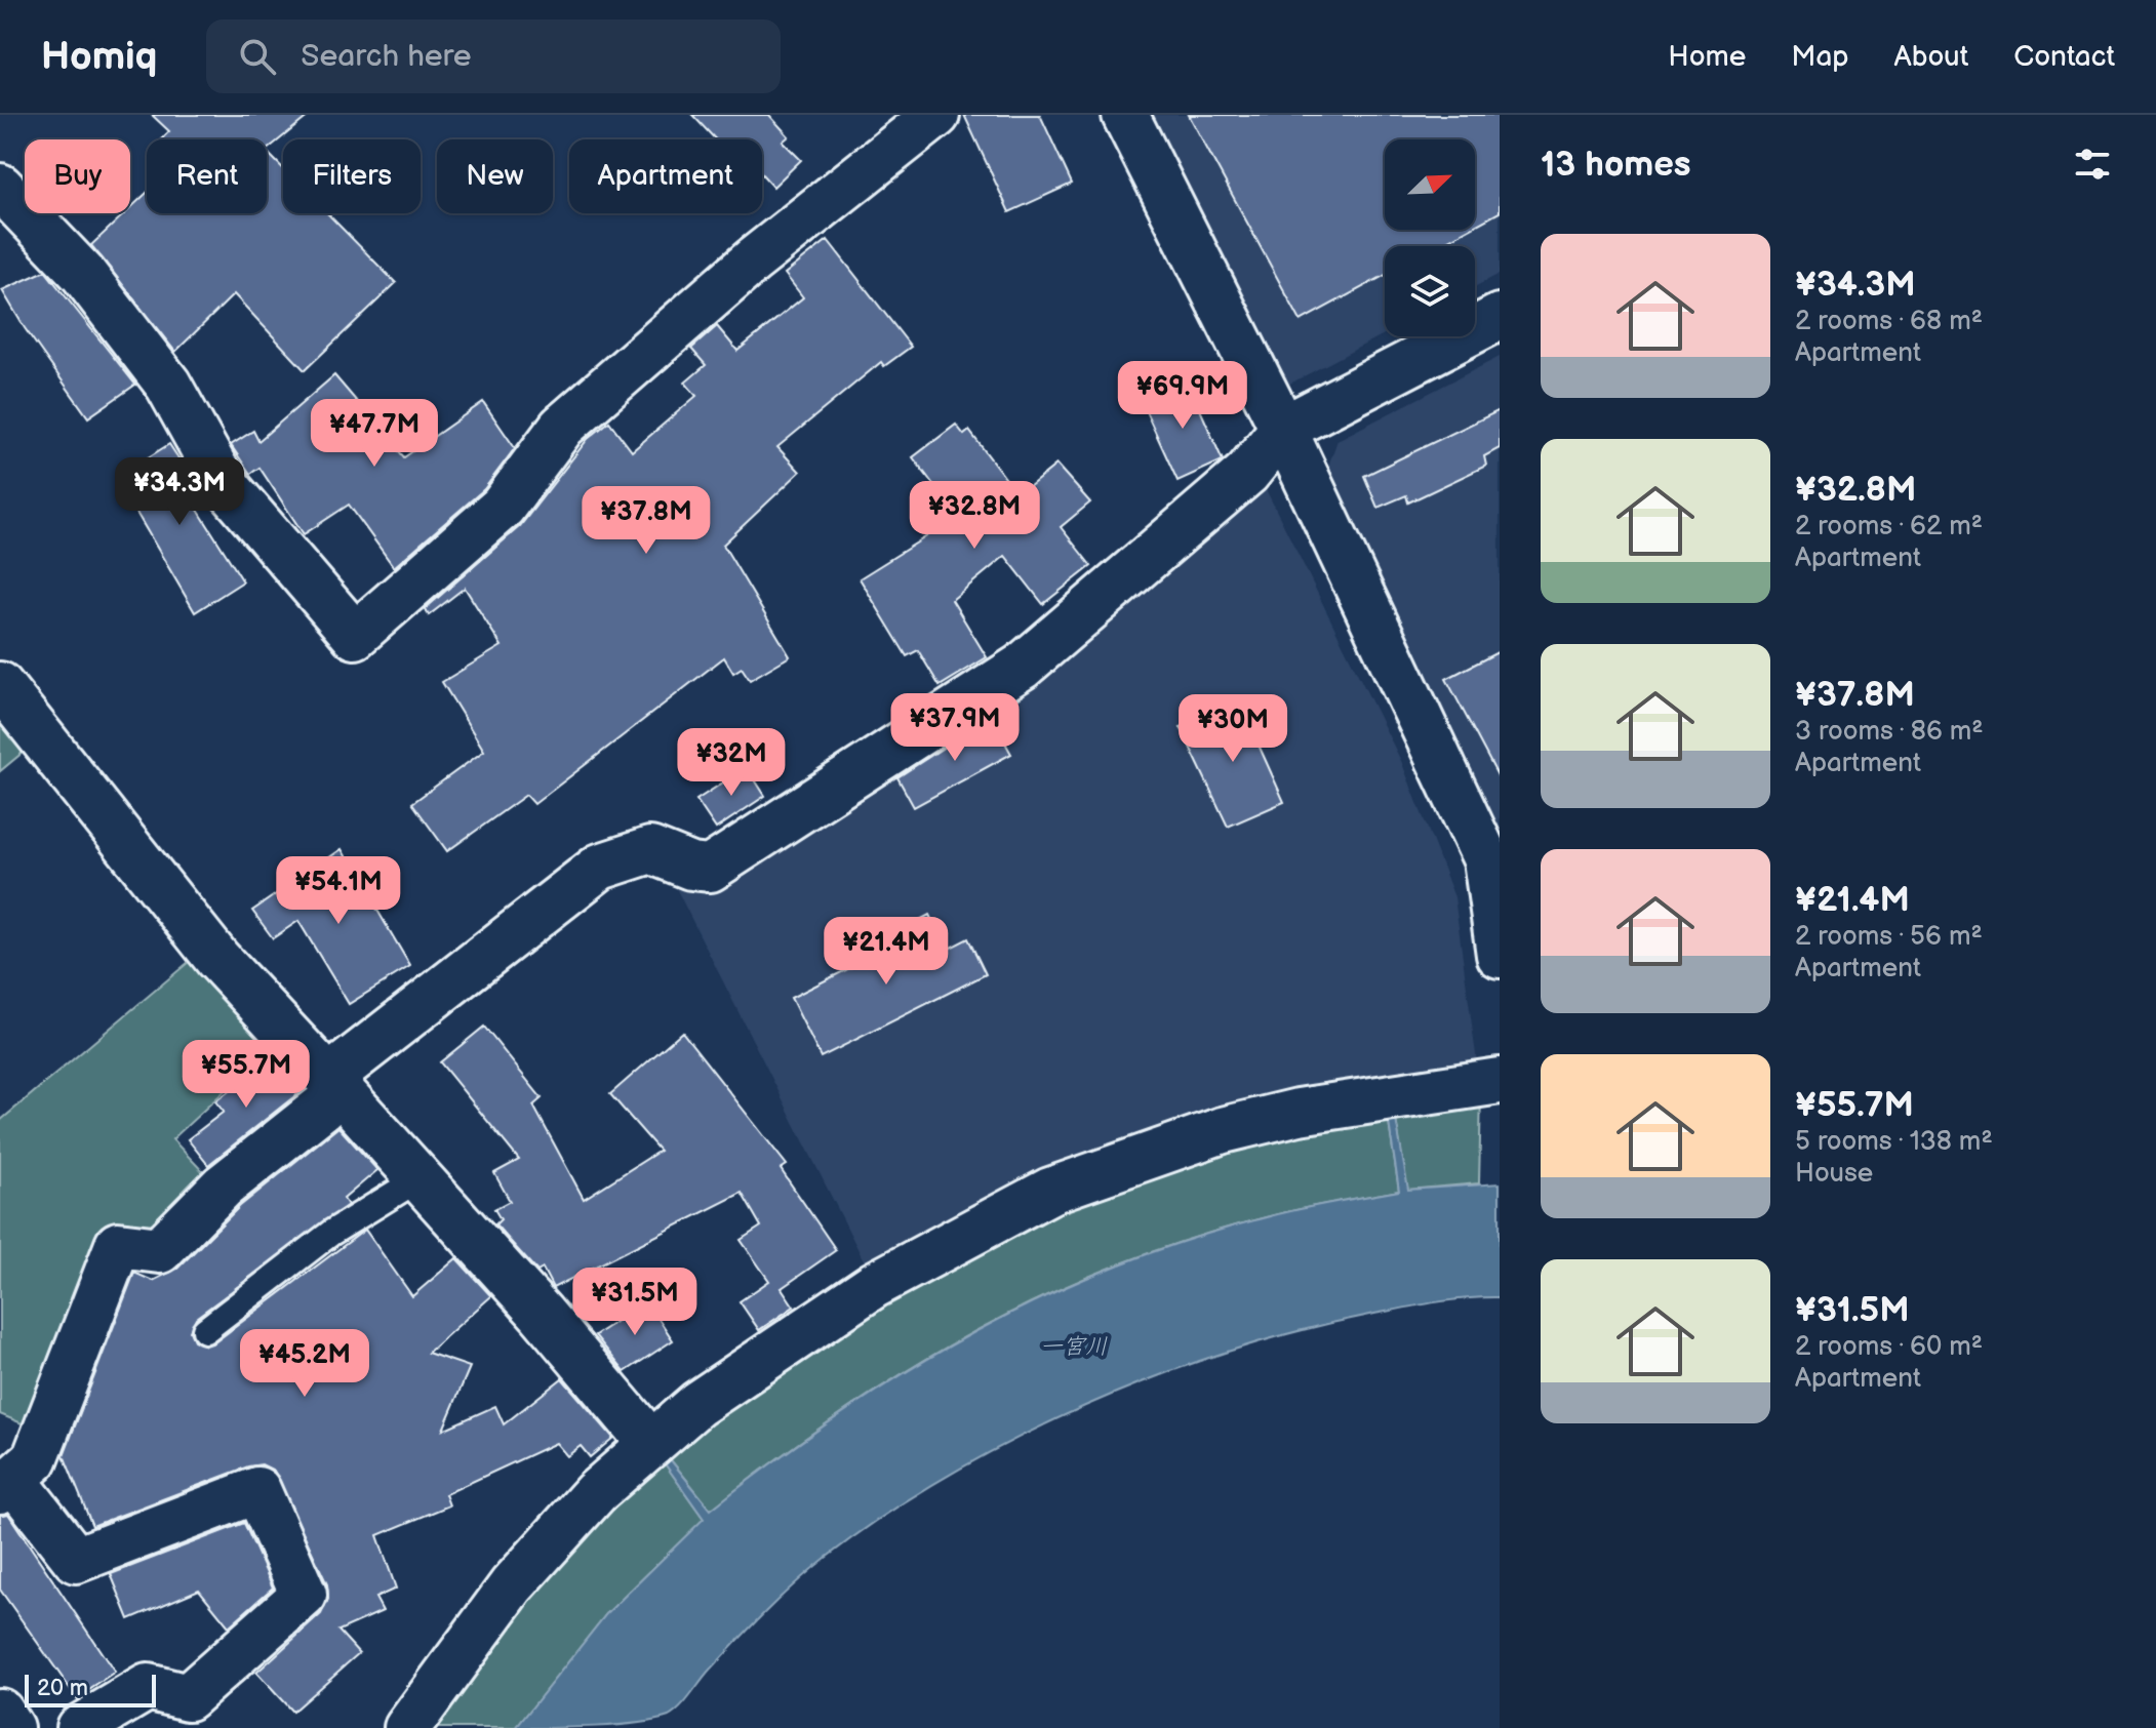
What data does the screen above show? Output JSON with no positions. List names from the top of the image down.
{
  "water": ["一宮川"],
  "scale_bar": "20 m",
  "north": "top right",
  "page": {
    "header": "Homiq",
    "search": "Search here",
    "nav": [
      "Home",
      "Map",
      "About",
      "Contact"
    ],
    "heading": "13 homes",
    "chip": [
      "Buy",
      "Rent",
      "Filters",
      "New",
      "Apartment"
    ],
    "list": [
      {
        "name": "¥34.3M",
        "note": "2 rooms · 68 m² · Apartment"
      },
      {
        "name": "¥32.8M",
        "note": "2 rooms · 62 m² · Apartment"
      },
      {
        "name": "¥37.8M",
        "note": "3 rooms · 86 m² · Apartment"
      },
      {
        "name": "¥21.4M",
        "note": "2 rooms · 56 m² · Apartment"
      },
      {
        "name": "¥55.7M",
        "note": "5 rooms · 138 m² · House"
      },
      {
        "name": "¥31.5M",
        "note": "2 rooms · 60 m² · Apartment"
      }
    ],
    "price": [
      "¥69.9M",
      "¥47.7M",
      "¥34.3M",
      "¥32.8M",
      "¥37.8M",
      "¥37.9M",
      "¥30M",
      "¥32M",
      "¥54.1M",
      "¥21.4M",
      "¥55.7M",
      "¥31.5M",
      "¥45.2M"
    ],
    "scale": "20 m"
  }
}
